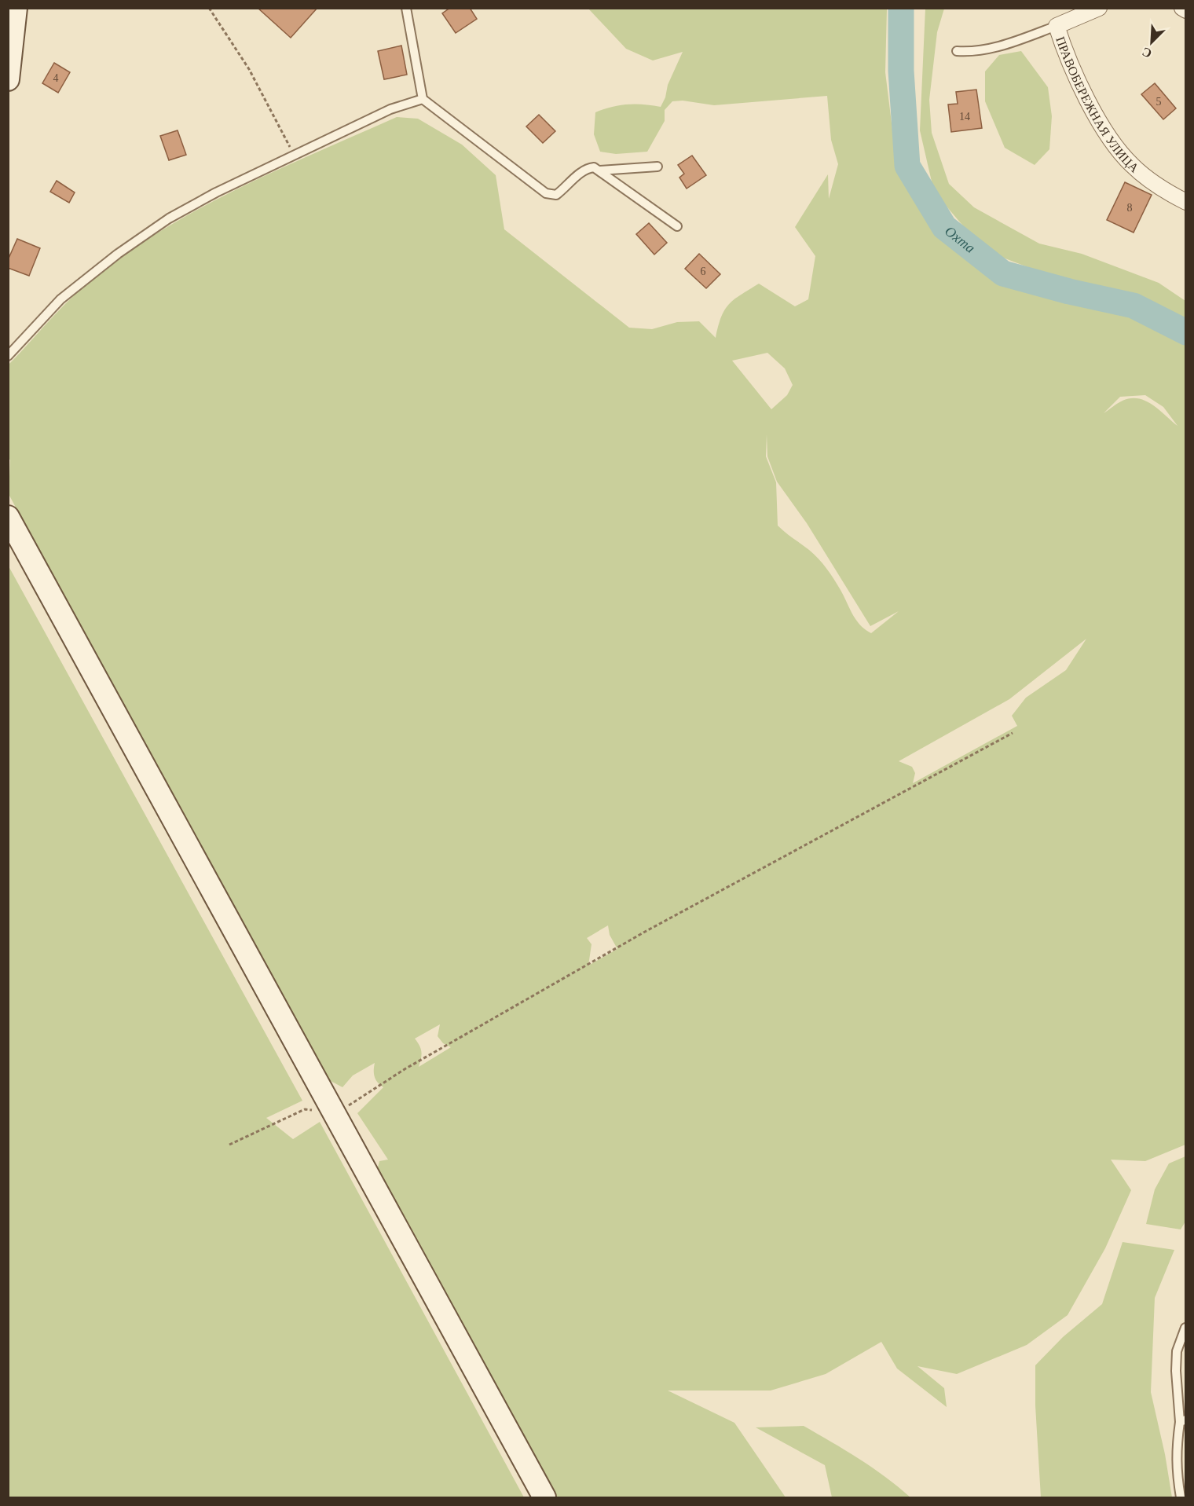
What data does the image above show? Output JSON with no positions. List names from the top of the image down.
{
  "streets": {
    "street": ["ПРАВОБЕРЕЖНАЯ УЛИЦА"]
  },
  "water": ["Охта"],
  "house_numbers": [
    "4",
    "5",
    "14",
    "8",
    "6"
  ],
  "north": "bottom left"
}
